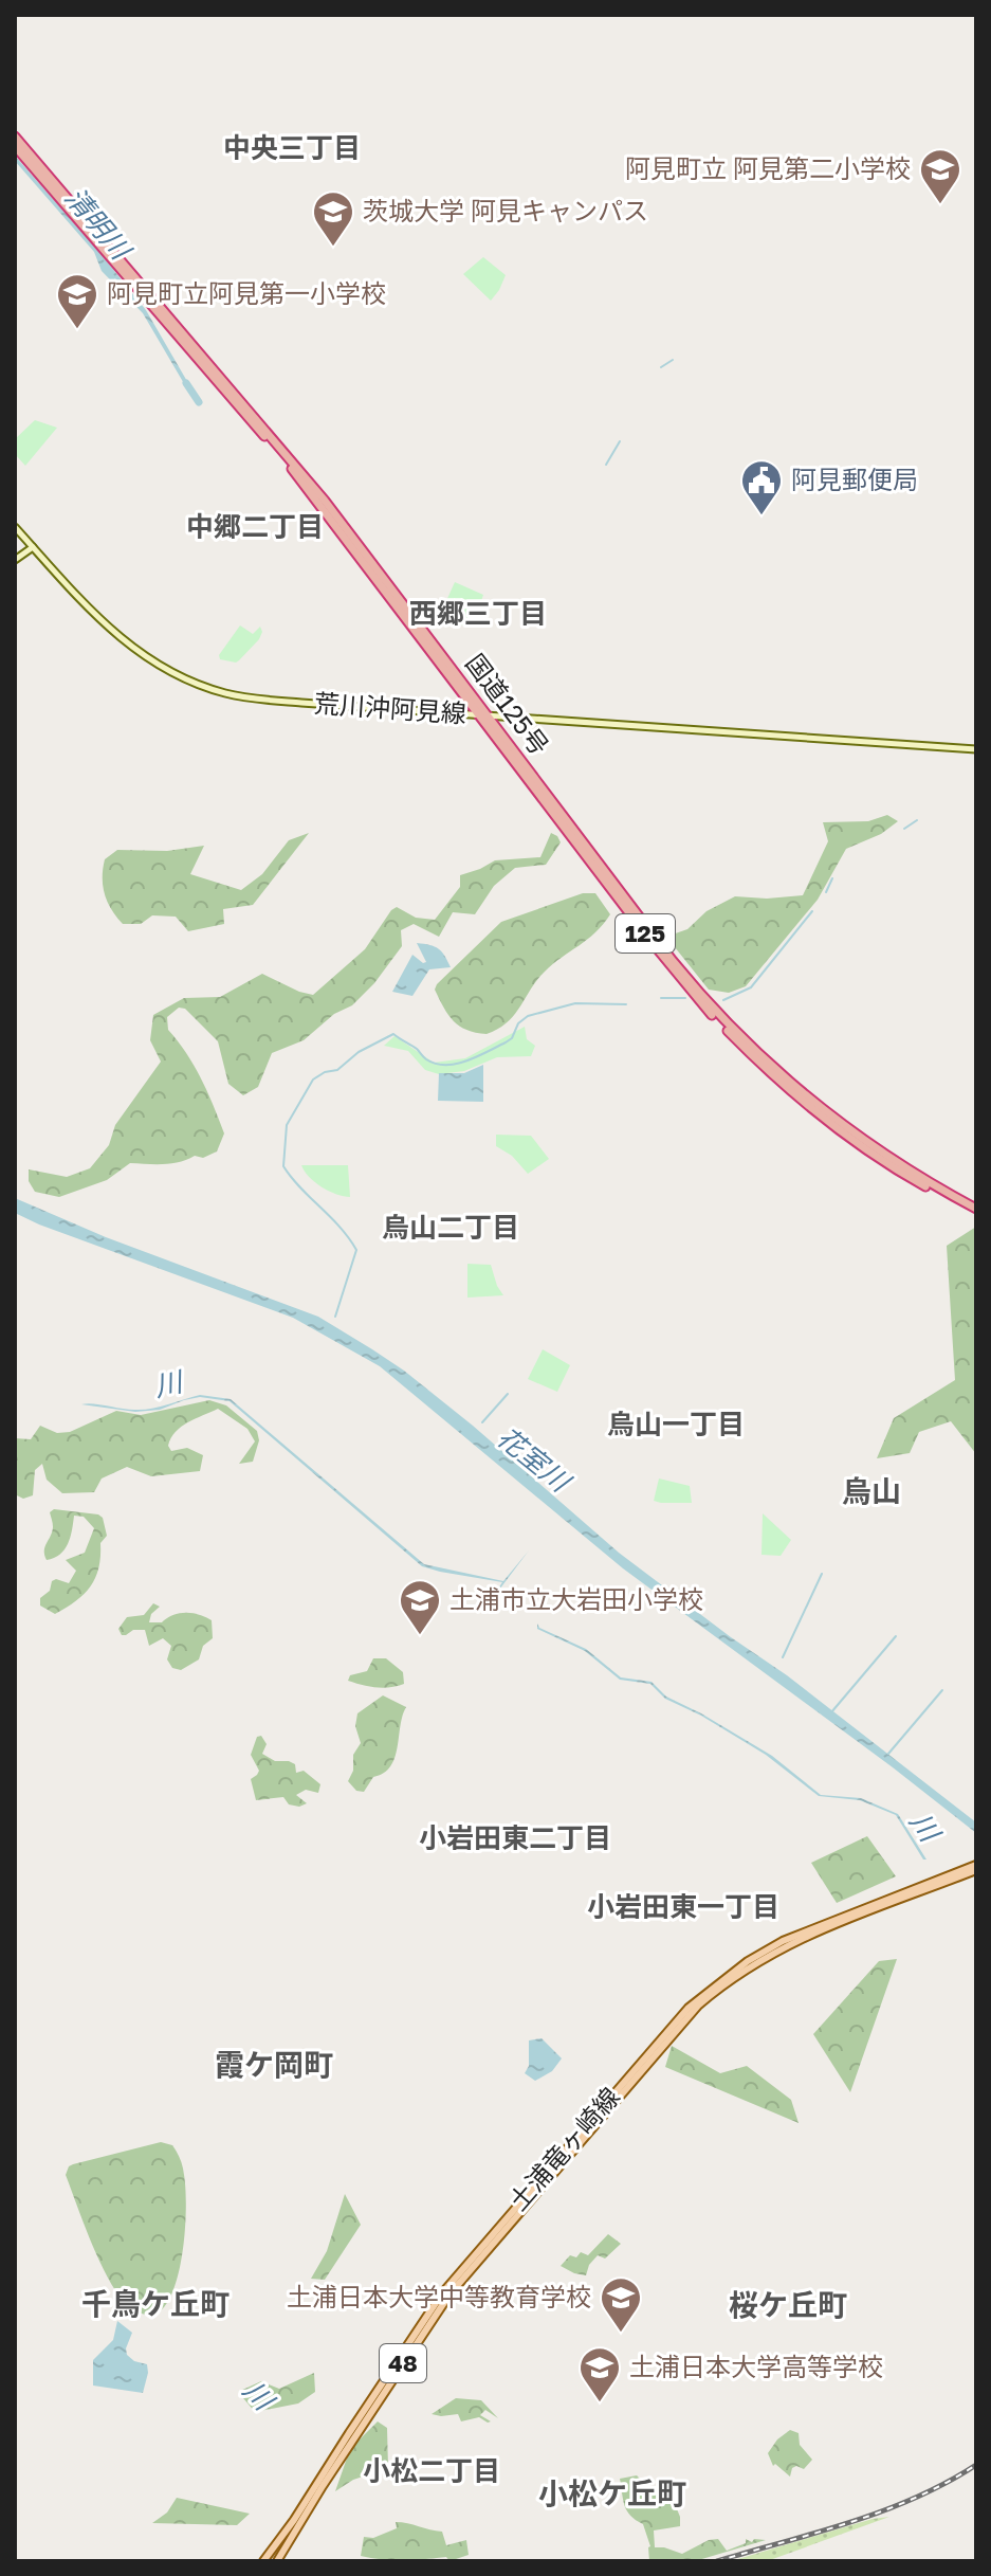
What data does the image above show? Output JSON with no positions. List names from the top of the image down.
{
  "streets": {
    "highway": ["国道125号", "125"],
    "main road": ["荒川沖阿見線", "土浦竜ヶ崎線", "48"]
  },
  "crossings": [
    ["国道125号", "荒川沖阿見線"]
  ],
  "districts": [
    "中央三丁目",
    "中郷二丁目",
    "西郷三丁目",
    "烏山二丁目",
    "烏山一丁目",
    "烏山",
    "小岩田東二丁目",
    "小岩田東一丁目",
    "霞ケ岡町",
    "千鳥ケ丘町",
    "桜ケ丘町",
    "小松二丁目",
    "小松ケ丘町"
  ],
  "water": ["清明川", "川", "花室川"],
  "places": {
    "school or university": [
      "阿見町立 阿見第二小学校",
      "茨城大学 阿見キャンパス",
      "阿見町立阿見第一小学校",
      "土浦市立大岩田小学校",
      "土浦日本大学中等教育学校",
      "土浦日本大学高等学校"
    ],
    "public building": ["阿見郵便局"]
  }
}
